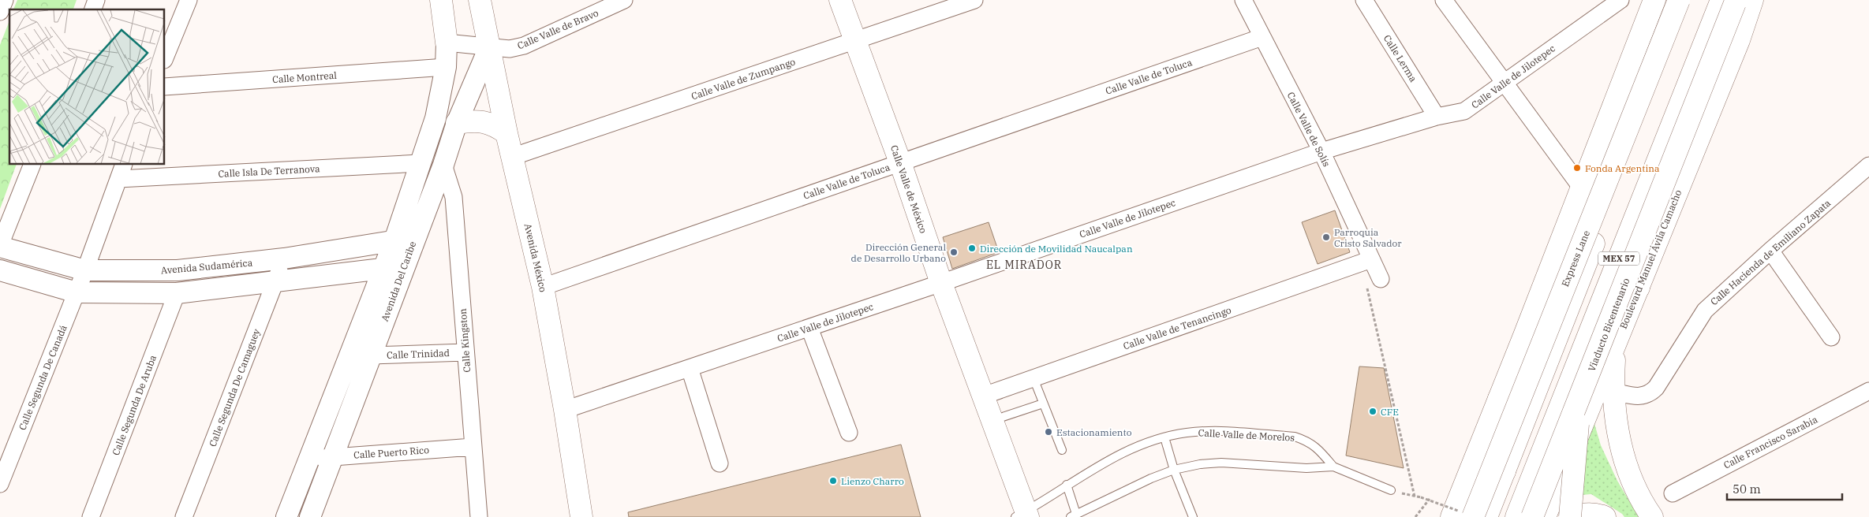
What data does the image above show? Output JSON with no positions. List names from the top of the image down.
{
  "streets": {
    "main road": [
      "Calle Valle de México",
      "Avenida México",
      "Express Lane",
      "MEX 57",
      "Boulevard Manuel Ávila Camacho",
      "Viaducto Bicentenario"
    ],
    "street": [
      "Calle Valle de Bravo",
      "Calle Lerma",
      "Calle Valle de Toluca",
      "Calle Valle de Jilotepec",
      "Calle Montreal",
      "Calle Valle de Zumpango",
      "Calle Valle de Solís",
      "Calle Isla De Terranova",
      "Calle Hacienda de Emiliano Zapata",
      "Avenida Sudamérica",
      "Avenida Del Caribe",
      "Calle Valle de Tenancingo",
      "Calle Kingston",
      "Calle Trinidad",
      "Calle Segunda De Canadá",
      "Calle Segunda De Camaguey",
      "Calle Segunda De Aruba",
      "Calle Francisco Sarabia",
      "Calle Puerto Rico"
    ],
    "lane": ["Calle Valle de Morelos"]
  },
  "crossings": [
    ["Calle Valle de Bravo", "Avenida México"],
    ["Calle Valle de Bravo", "Avenida Del Caribe"],
    ["Calle Lerma", "Calle Valle de Jilotepec"],
    ["Calle Valle de Toluca", "Calle Valle de Solís"],
    ["Calle Valle de Toluca", "Calle Valle de México"],
    ["Calle Valle de Toluca", "Avenida México"],
    ["Calle Valle de Jilotepec", "Calle Valle de Solís"],
    ["Calle Valle de Jilotepec", "Calle Valle de México"],
    ["Calle Valle de Jilotepec", "Avenida México"],
    ["Calle Montreal", "Avenida Del Caribe"],
    ["Calle Valle de Zumpango", "Calle Valle de México"],
    ["Calle Valle de Zumpango", "Avenida México"],
    ["Calle Valle de Solís", "Calle Valle de Tenancingo"],
    ["Calle Isla De Terranova", "Avenida Del Caribe"],
    ["Calle Isla De Terranova", "Calle Segunda De Canadá"],
    ["Calle Valle de México", "Calle Valle de Tenancingo"],
    ["Calle Valle de México", "Calle Valle de Morelos"],
    ["Avenida México", "Avenida Del Caribe"],
    ["Avenida Sudamérica", "Avenida Del Caribe"],
    ["Avenida Sudamérica", "Calle Segunda De Canadá"],
    ["Avenida Sudamérica", "Calle Segunda De Camaguey"],
    ["Avenida Del Caribe", "Calle Kingston"],
    ["Avenida Del Caribe", "Calle Trinidad"],
    ["Avenida Del Caribe", "Calle Puerto Rico"],
    ["Calle Kingston", "Calle Trinidad"],
    ["Calle Kingston", "Calle Puerto Rico"]
  ],
  "districts": ["EL MIRADOR"],
  "places": [
    "Fonda Argentina",
    "Parroquia Cristo Salvador",
    "Dirección de Movilidad Naucalpan",
    "Dirección General de Desarrollo Urbano",
    "CFE",
    "Estacionamiento",
    "Lienzo Charro"
  ],
  "scale_bar": "50 m"
}
